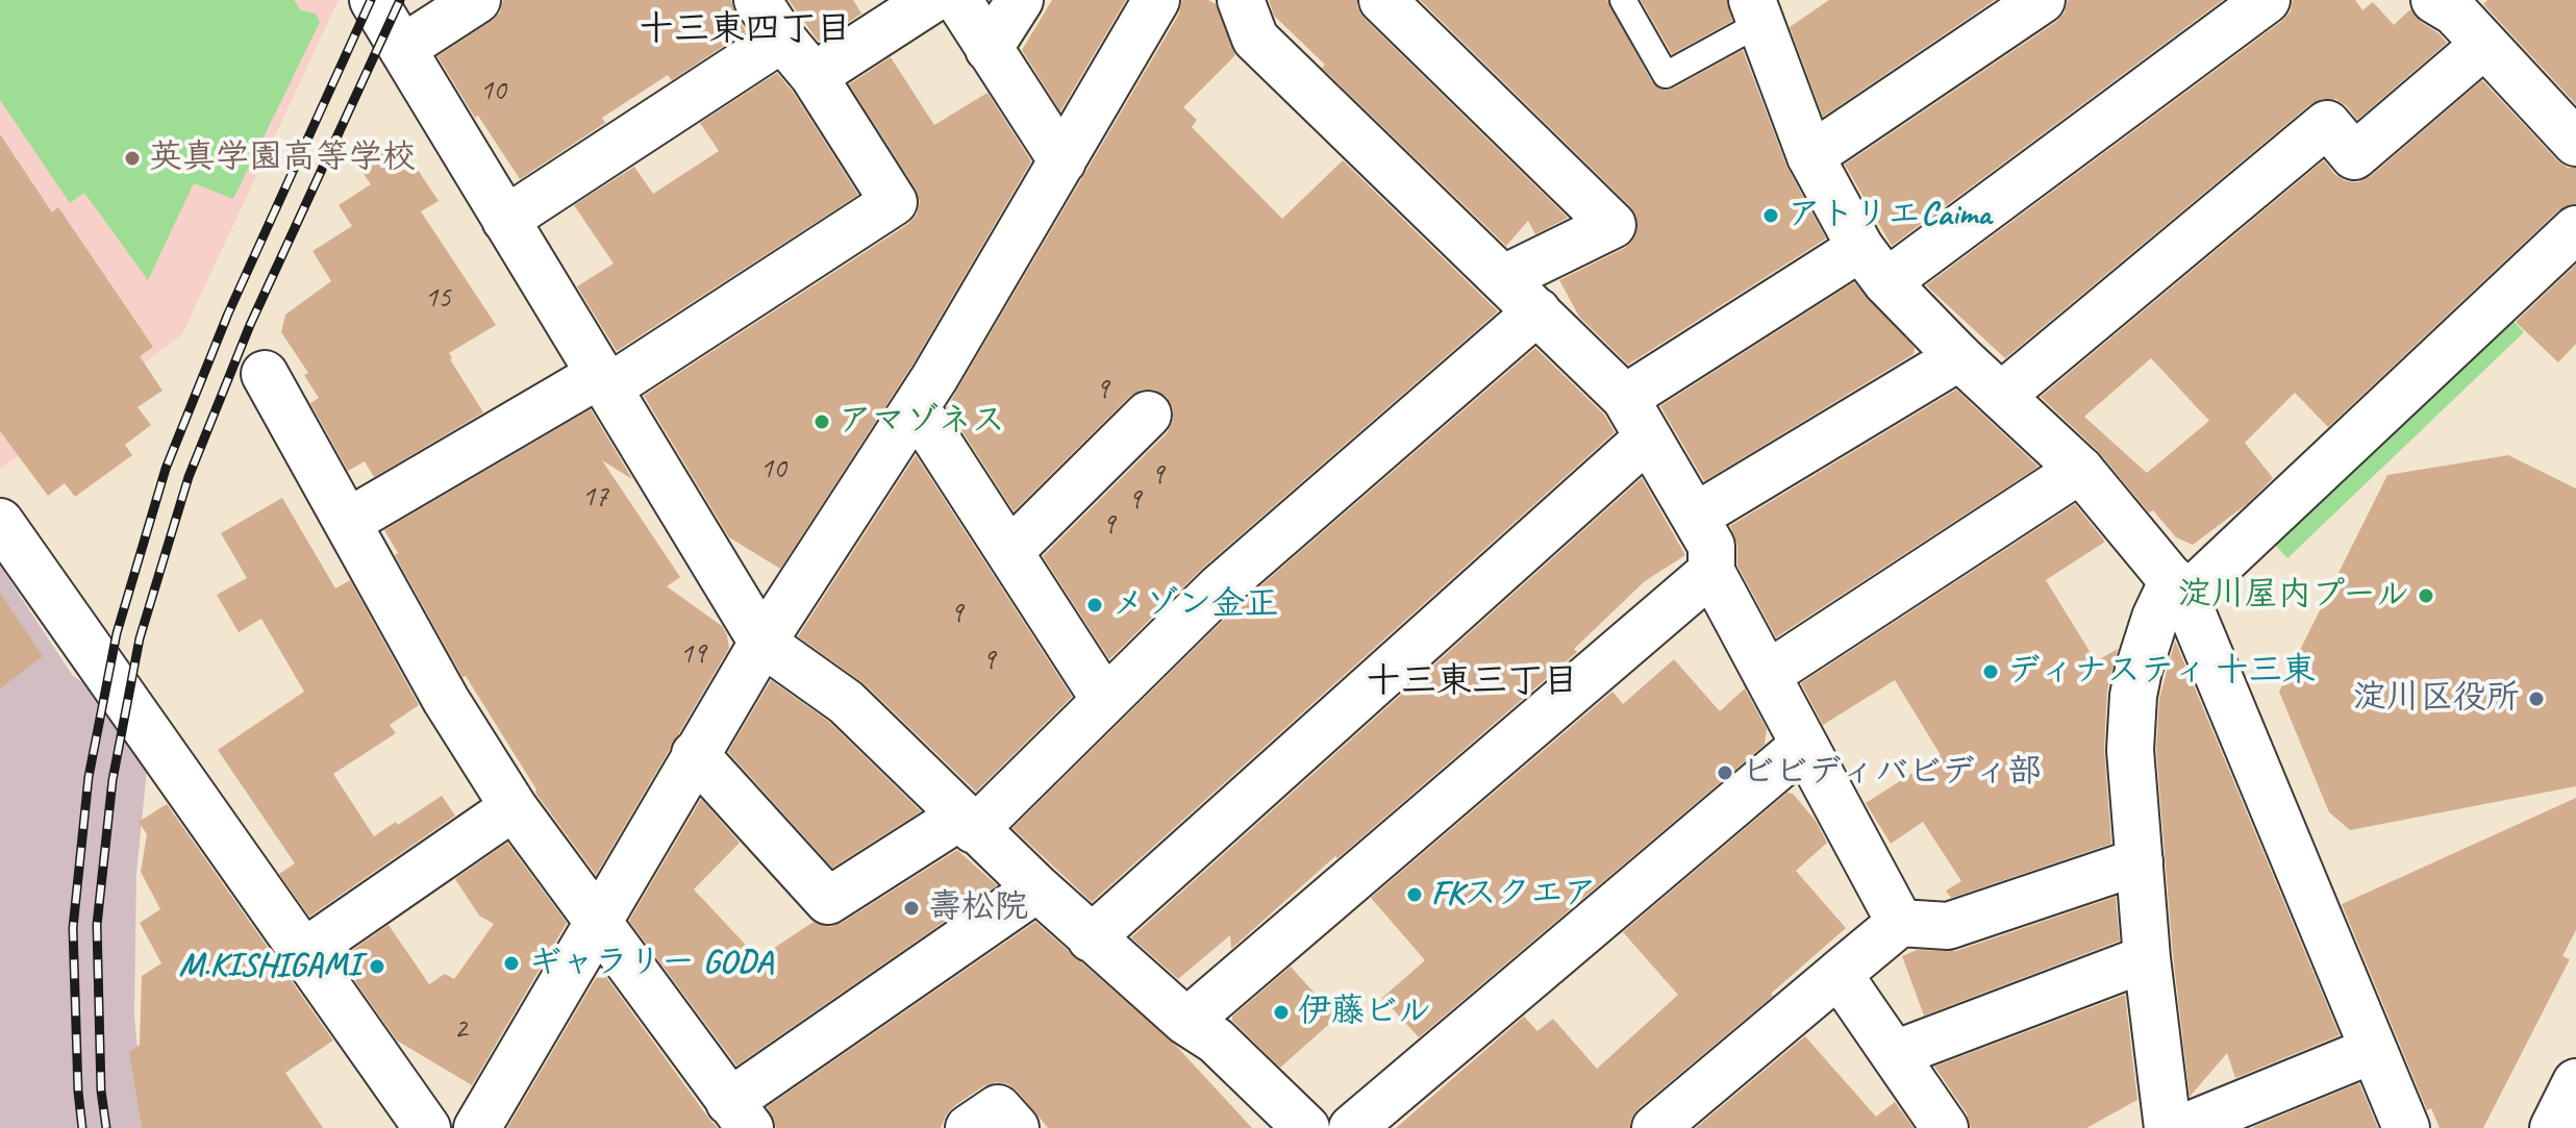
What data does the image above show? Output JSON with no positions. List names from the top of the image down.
{
  "districts": ["十三東四丁目", "十三東三丁目"],
  "places": [
    "英真学園高等学校",
    "アトリエCaima",
    "アマゾネス",
    "淀川屋内プール",
    "メゾン金正",
    "ディナスティ 十三東",
    "淀川区役所",
    "ビビディバビディ部",
    "FKスクエア",
    "壽松院",
    "ギャラリー GODA",
    "M.KISHIGAMI",
    "伊藤ビル"
  ],
  "house_numbers": [
    "10",
    "15",
    "9",
    "10",
    "9",
    "17",
    "9",
    "9",
    "9",
    "19",
    "9",
    "2"
  ]
}
